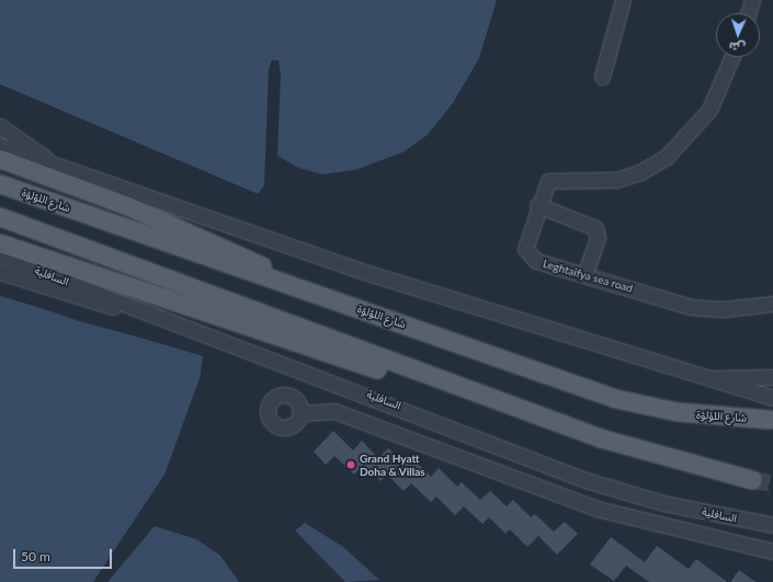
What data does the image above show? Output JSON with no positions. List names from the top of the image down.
{
  "streets": {
    "main road": ["شارع اللؤلؤة"],
    "street": ["السافلية", "Leghtaifya sea road"]
  },
  "places": ["Grand Hyatt Doha & Villas"],
  "scale_bar": "50 m",
  "north": "bottom"
}
